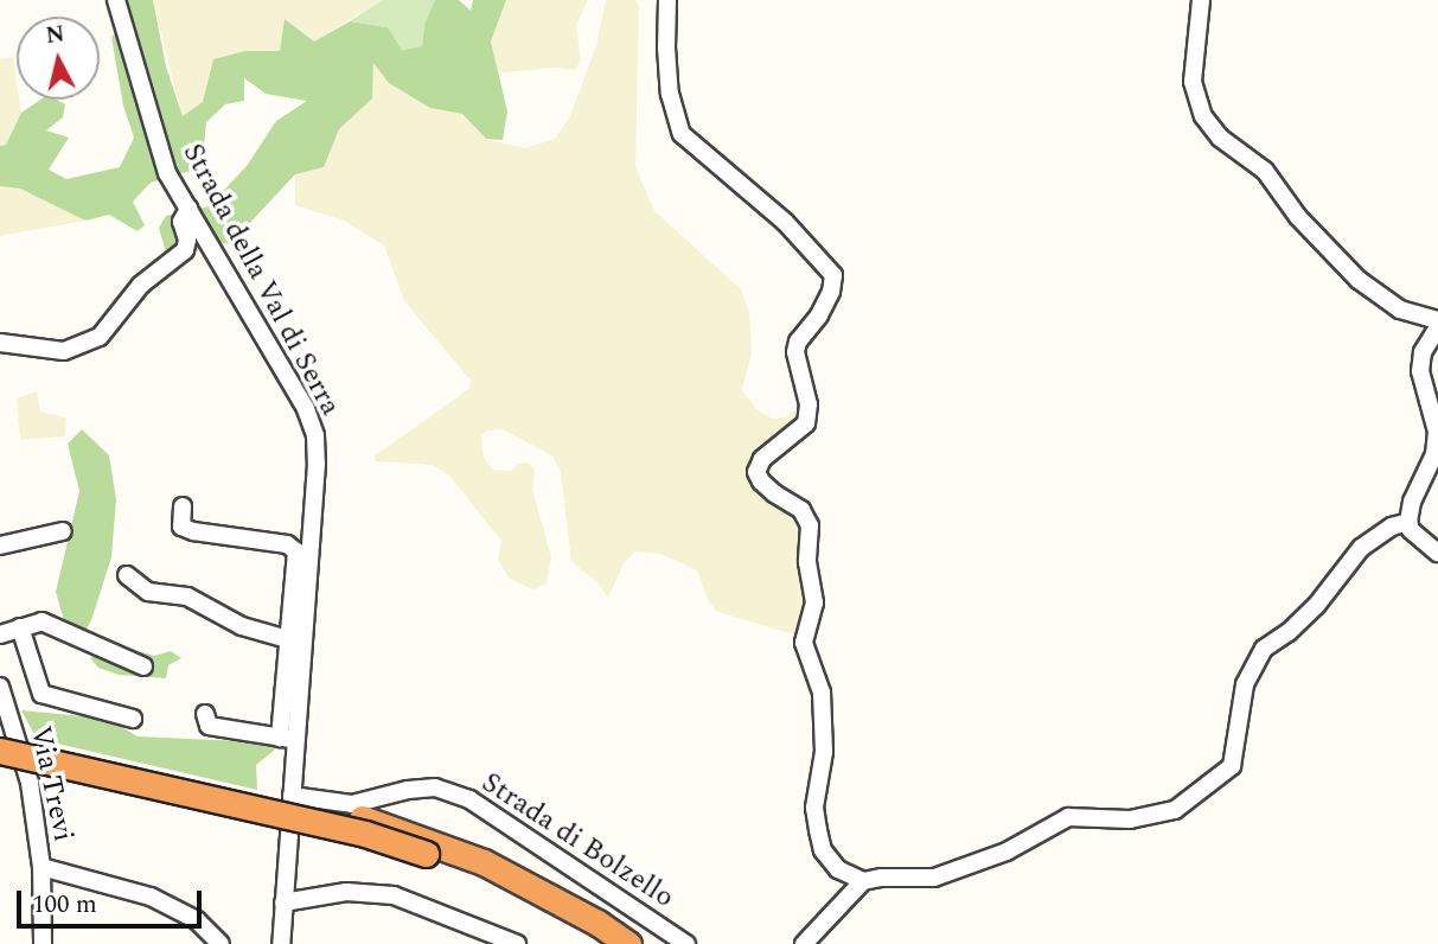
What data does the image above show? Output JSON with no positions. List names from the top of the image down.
{
  "streets": {
    "street": ["Strada della Val di Serra", "Via Trevi", "Strada di Bolzello"]
  },
  "crossings": [
    ["Strada della Val di Serra", "Strada di Bolzello"]
  ],
  "scale_bar": "100 m",
  "north": "top"
}
